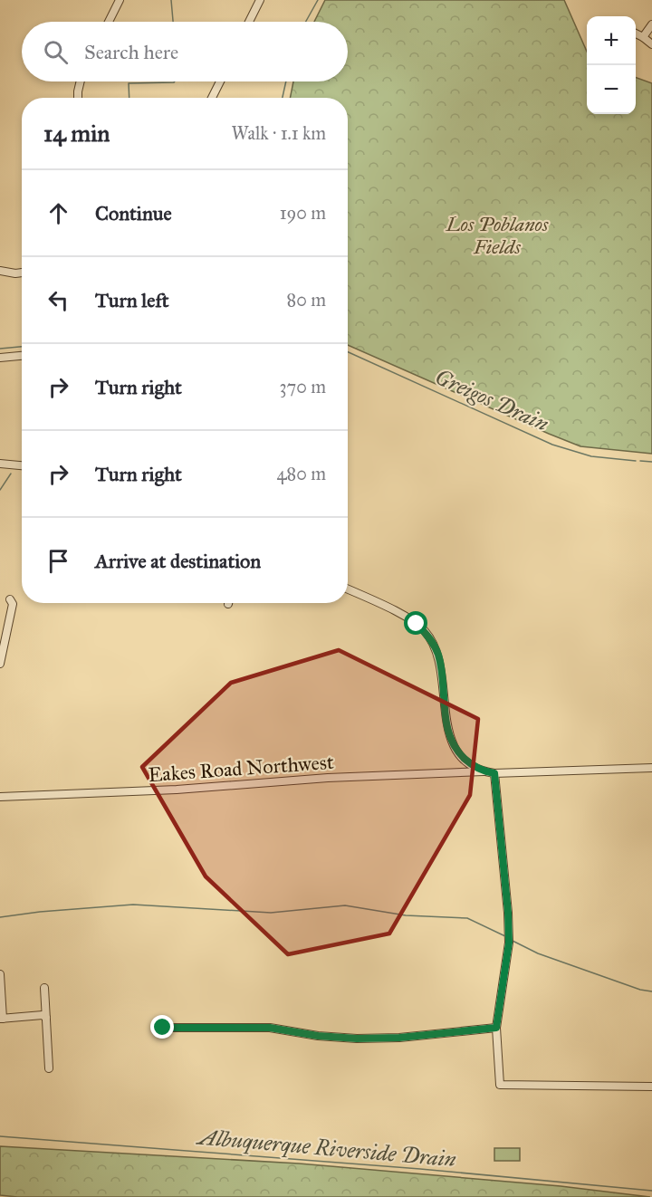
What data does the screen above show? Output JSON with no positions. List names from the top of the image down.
{
  "streets": {
    "street": ["Eakes Road Northwest"]
  },
  "water": ["Greigos Drain", "Albuquerque Riverside Drain"],
  "parks": ["Los Poblanos Fields"],
  "page": {
    "map_buttons": ["+", "−"],
    "search": "Search here",
    "heading": ["14 min", "Walk · 1.1 km"],
    "list": [
      ["Continue", "190 m"],
      ["Turn left", "80 m"],
      ["Turn right", "370 m"],
      ["Turn right", "480 m"],
      "Arrive at destination"
    ]
  }
}
